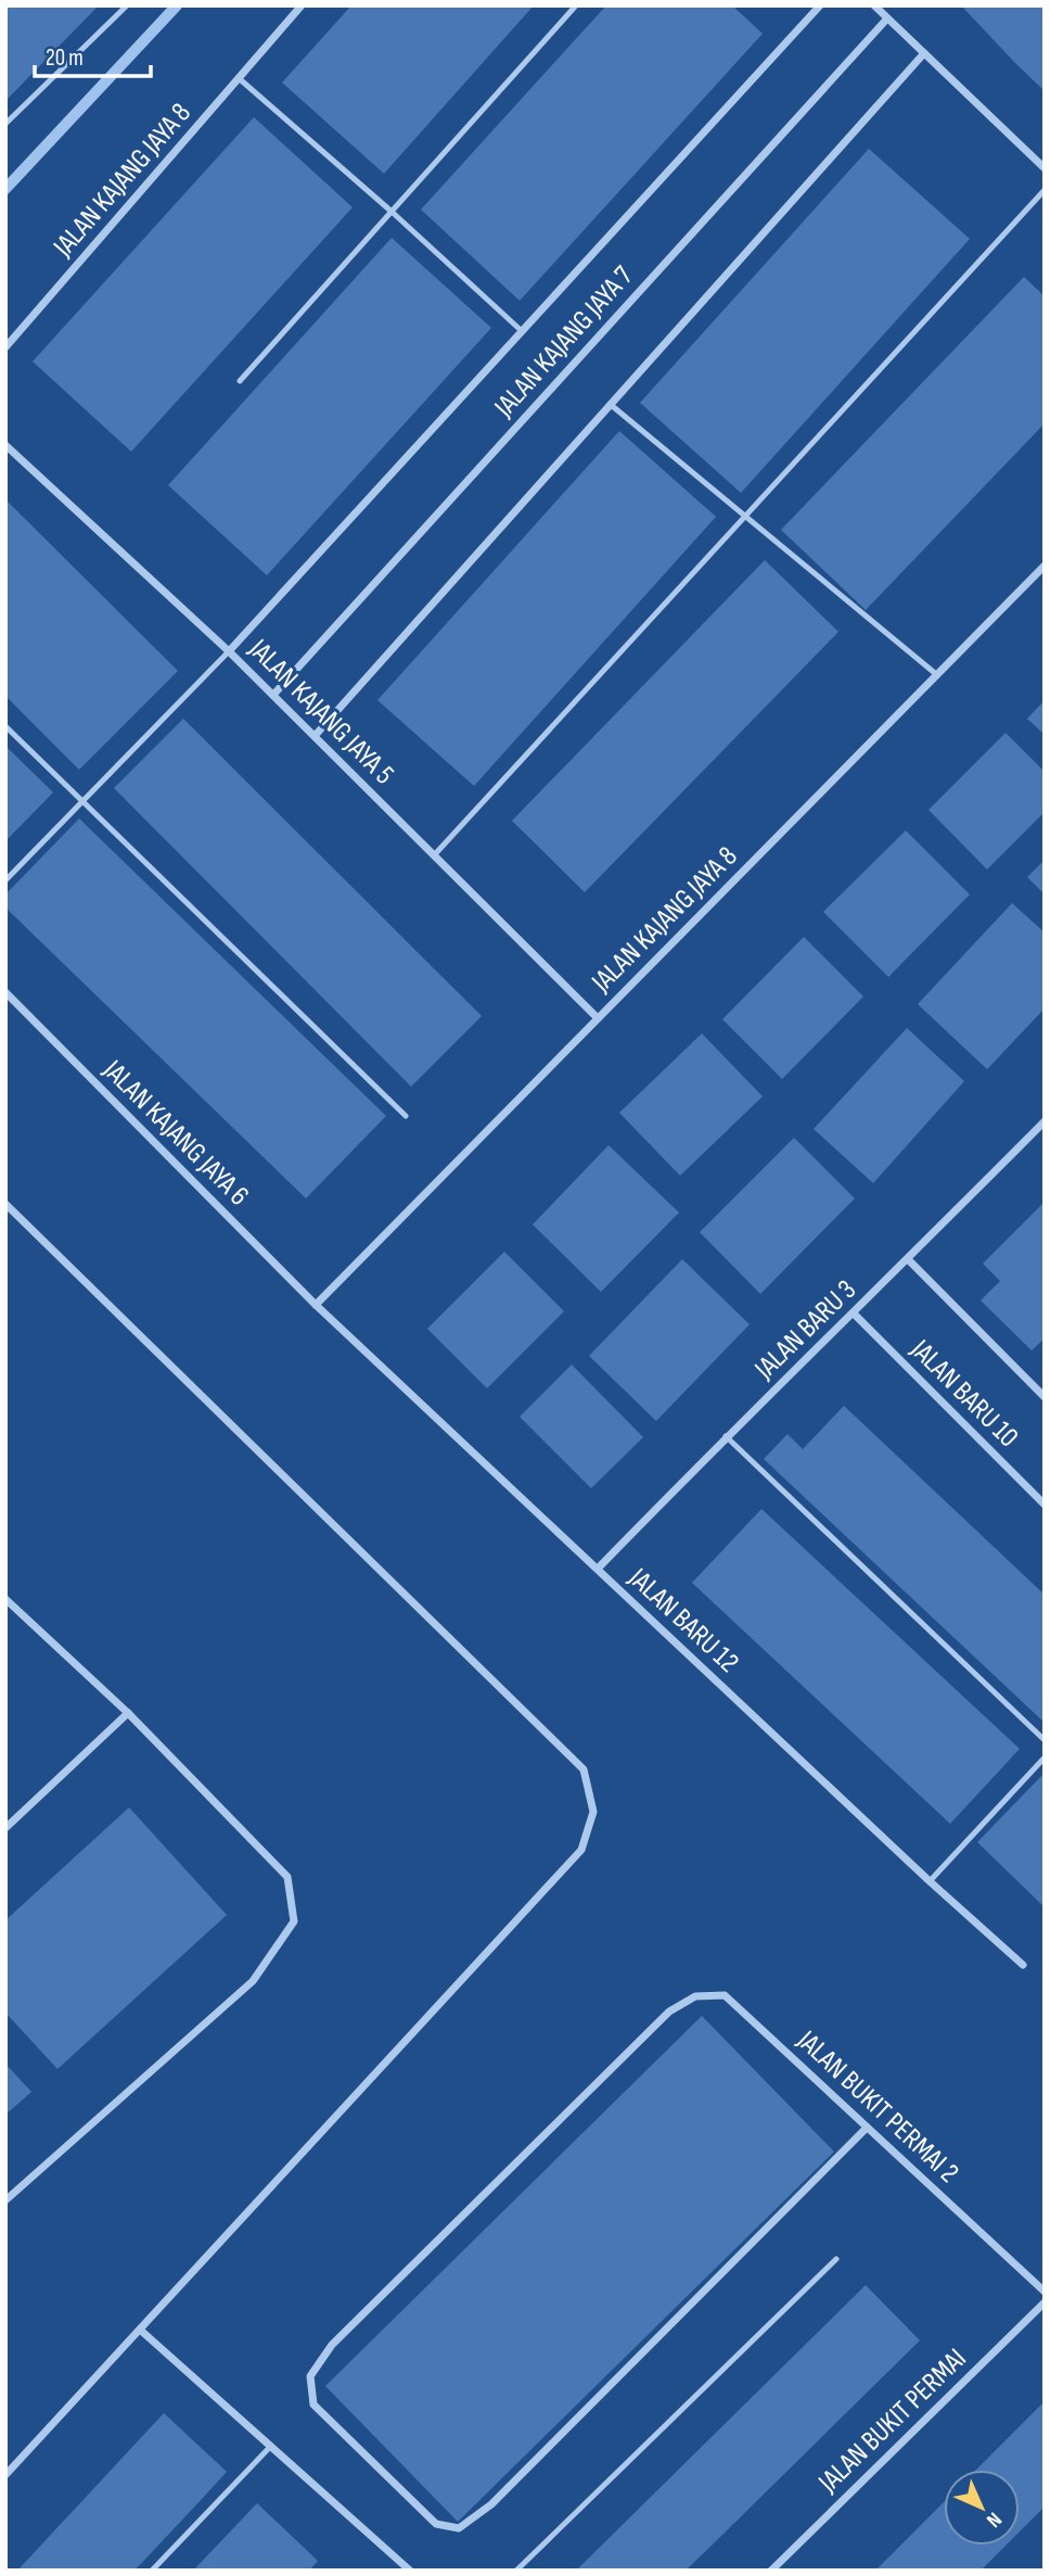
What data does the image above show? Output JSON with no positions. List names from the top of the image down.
{
  "streets": {
    "street": [
      "JALAN KAJANG JAYA 8",
      "JALAN KAJANG JAYA 7",
      "JALAN KAJANG JAYA 5",
      "JALAN KAJANG JAYA 6",
      "JALAN BARU 3",
      "JALAN BARU 10",
      "JALAN BARU 12",
      "JALAN BUKIT PERMAI 2",
      "JALAN BUKIT PERMAI"
    ]
  },
  "crossings": [
    ["JALAN KAJANG JAYA 8", "JALAN KAJANG JAYA 5"],
    ["JALAN KAJANG JAYA 8", "JALAN KAJANG JAYA 6"],
    ["JALAN KAJANG JAYA 8", "JALAN BARU 12"],
    ["JALAN KAJANG JAYA 7", "JALAN KAJANG JAYA 5"],
    ["JALAN KAJANG JAYA 6", "JALAN BARU 12"],
    ["JALAN BARU 3", "JALAN BARU 10"],
    ["JALAN BARU 3", "JALAN BARU 12"]
  ],
  "scale_bar": "20 m",
  "north": "bottom right"
}
